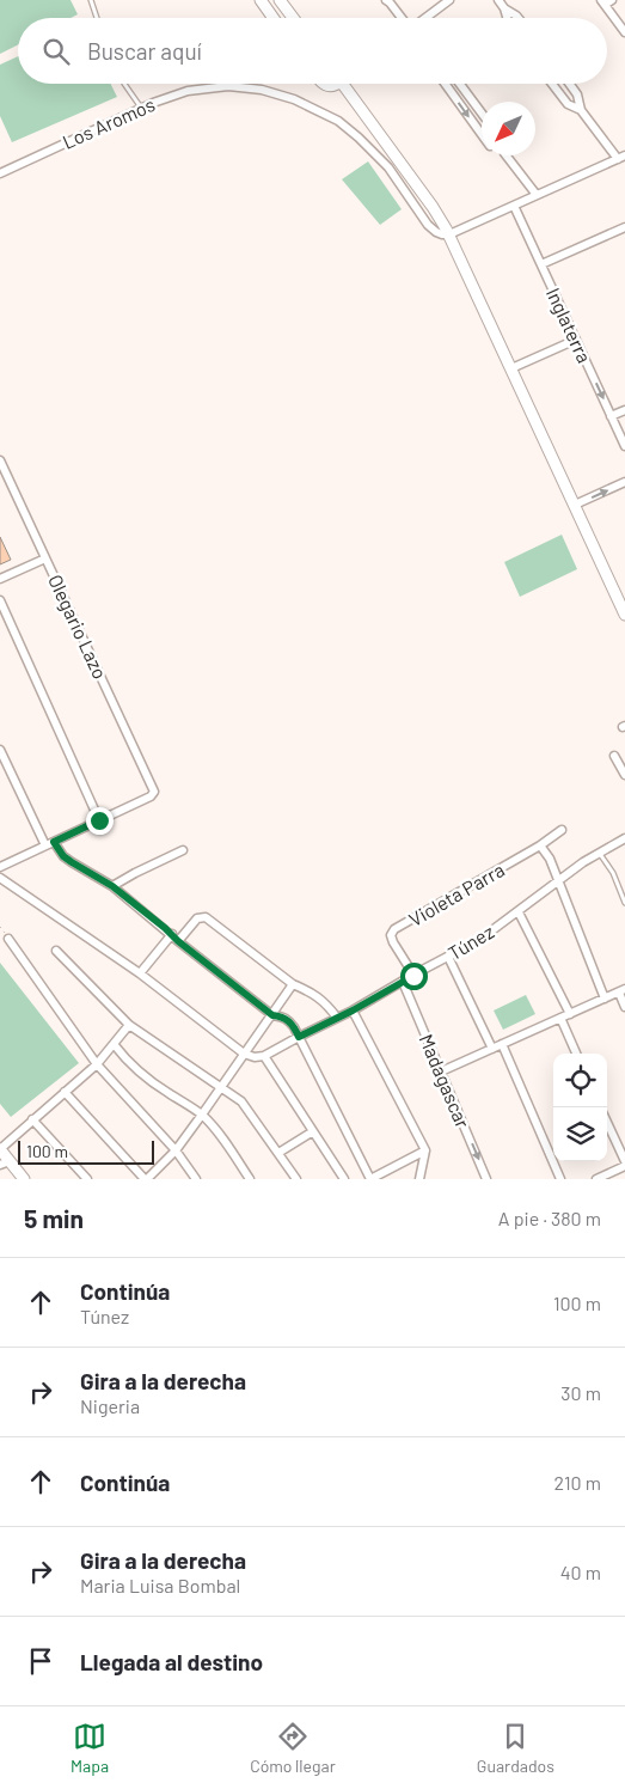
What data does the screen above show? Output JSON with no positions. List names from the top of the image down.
{
  "streets": {
    "street": [
      "Los Aromos",
      "Inglaterra",
      "Olegario Lazo",
      "Violeta Parra",
      "Túnez",
      "Madagascar"
    ]
  },
  "crossings": [
    ["Violeta Parra", "Túnez"],
    ["Túnez", "Madagascar"]
  ],
  "scale_bar": "100 m",
  "north": "bottom left",
  "page": {
    "search": "Buscar aquí",
    "scale": "100 m",
    "heading": ["5 min", "A pie · 380 m"],
    "list": [
      ["Continúa", "Túnez", "100 m"],
      ["Gira a la derecha", "Nigeria", "30 m"],
      ["Continúa", "210 m"],
      ["Gira a la derecha", "Maria Luisa Bombal", "40 m"],
      "Llegada al destino"
    ],
    "nav": ["Mapa", "Cómo llegar", "Guardados"]
  }
}
